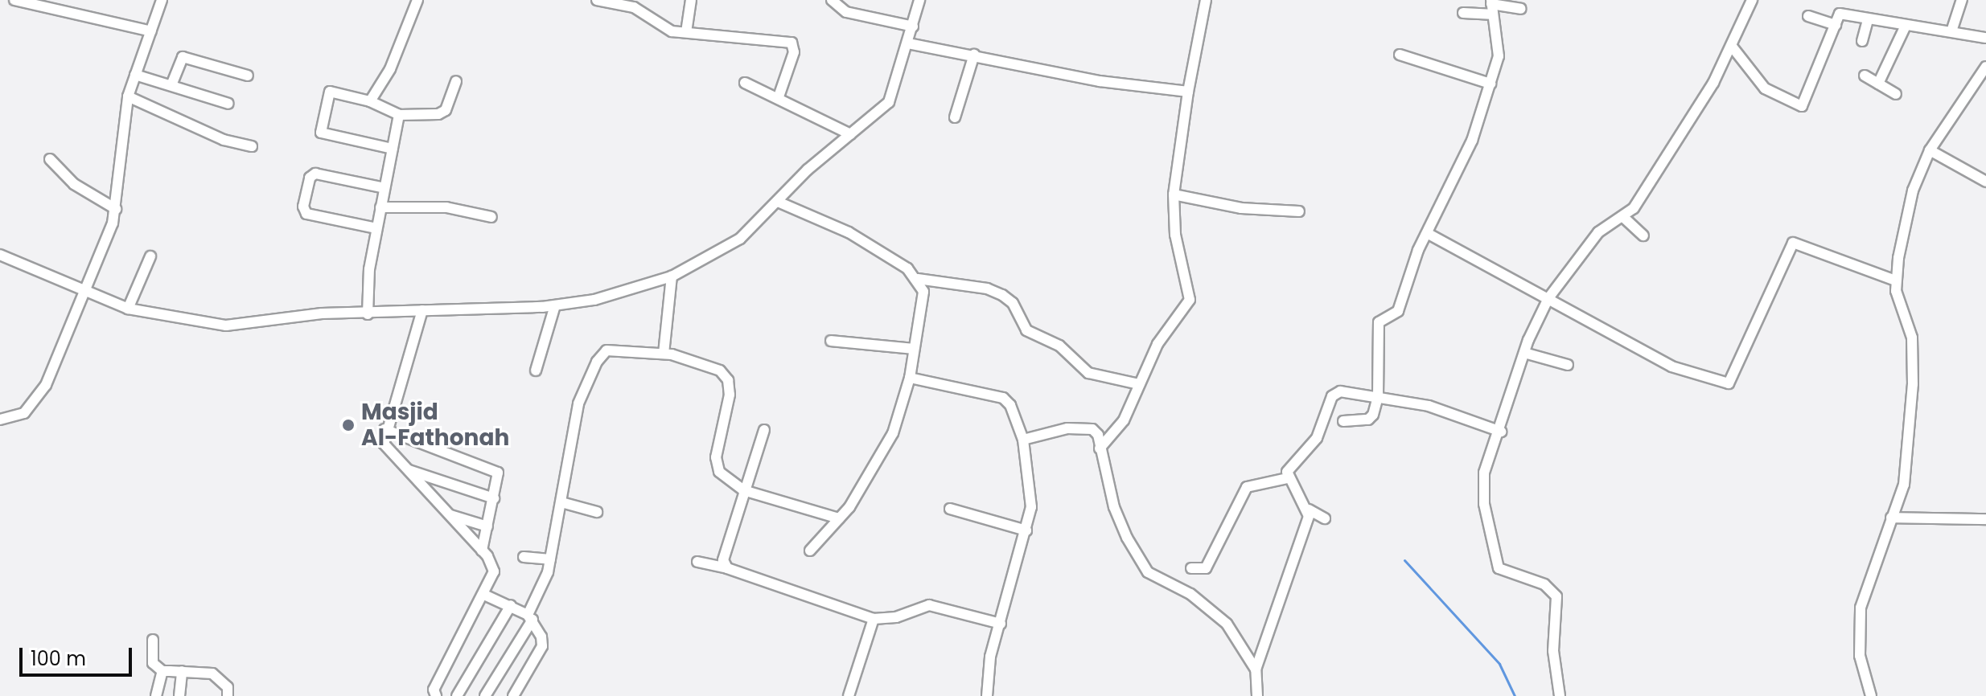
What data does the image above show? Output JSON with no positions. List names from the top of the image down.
{
  "places": ["Masjid Al-Fathonah"],
  "scale_bar": "100 m"
}
